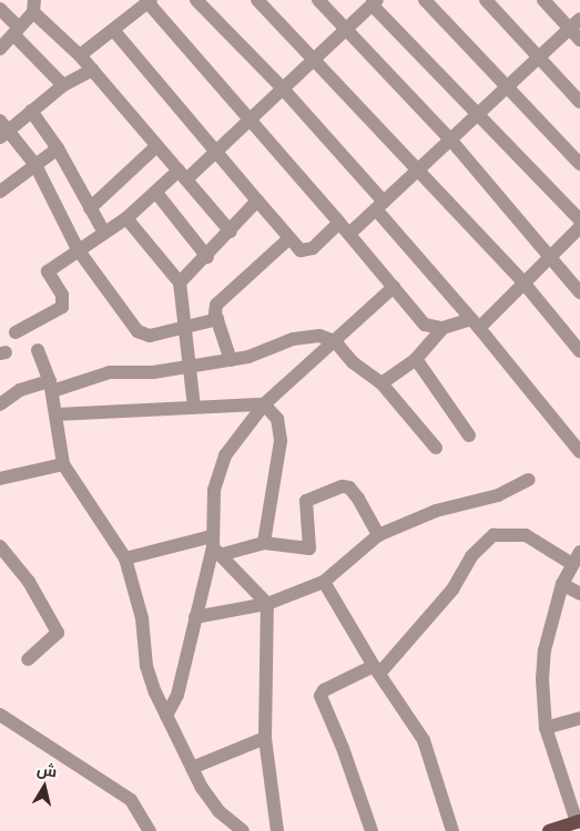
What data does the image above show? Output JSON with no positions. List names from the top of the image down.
{
  "north": "top"
}
